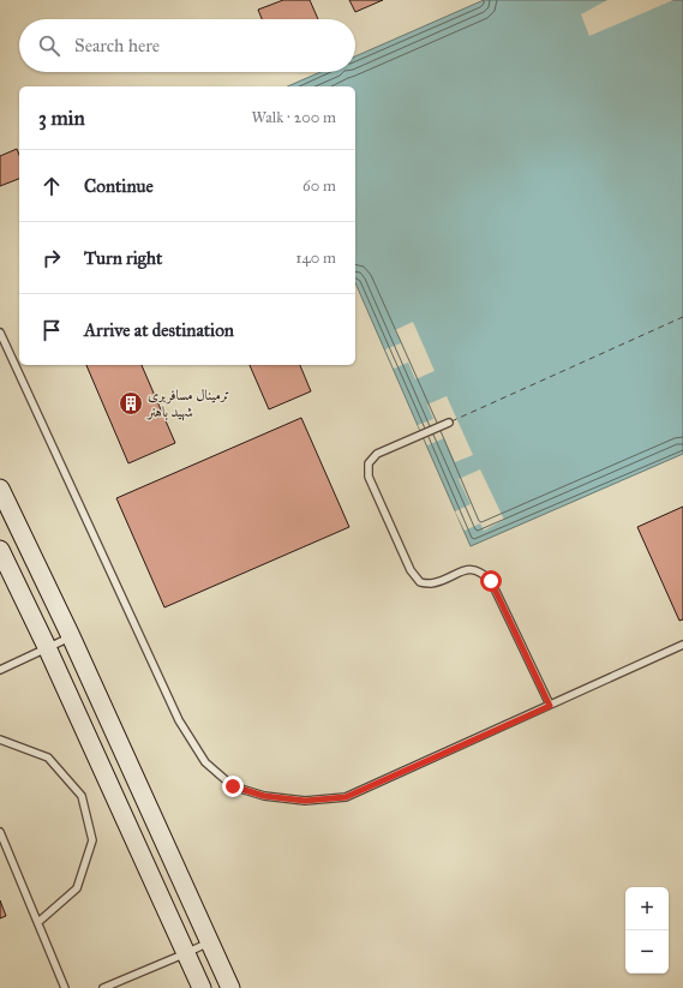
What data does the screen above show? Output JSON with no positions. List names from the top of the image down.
{
  "places": {
    "building": ["ترمینال مسافربری شهید باهنر"]
  },
  "page": {
    "search": "Search here",
    "heading": ["3 min", "Walk · 200 m"],
    "list": [
      ["Continue", "60 m"],
      ["Turn right", "140 m"],
      "Arrive at destination"
    ],
    "map_buttons": ["+", "−"]
  }
}
